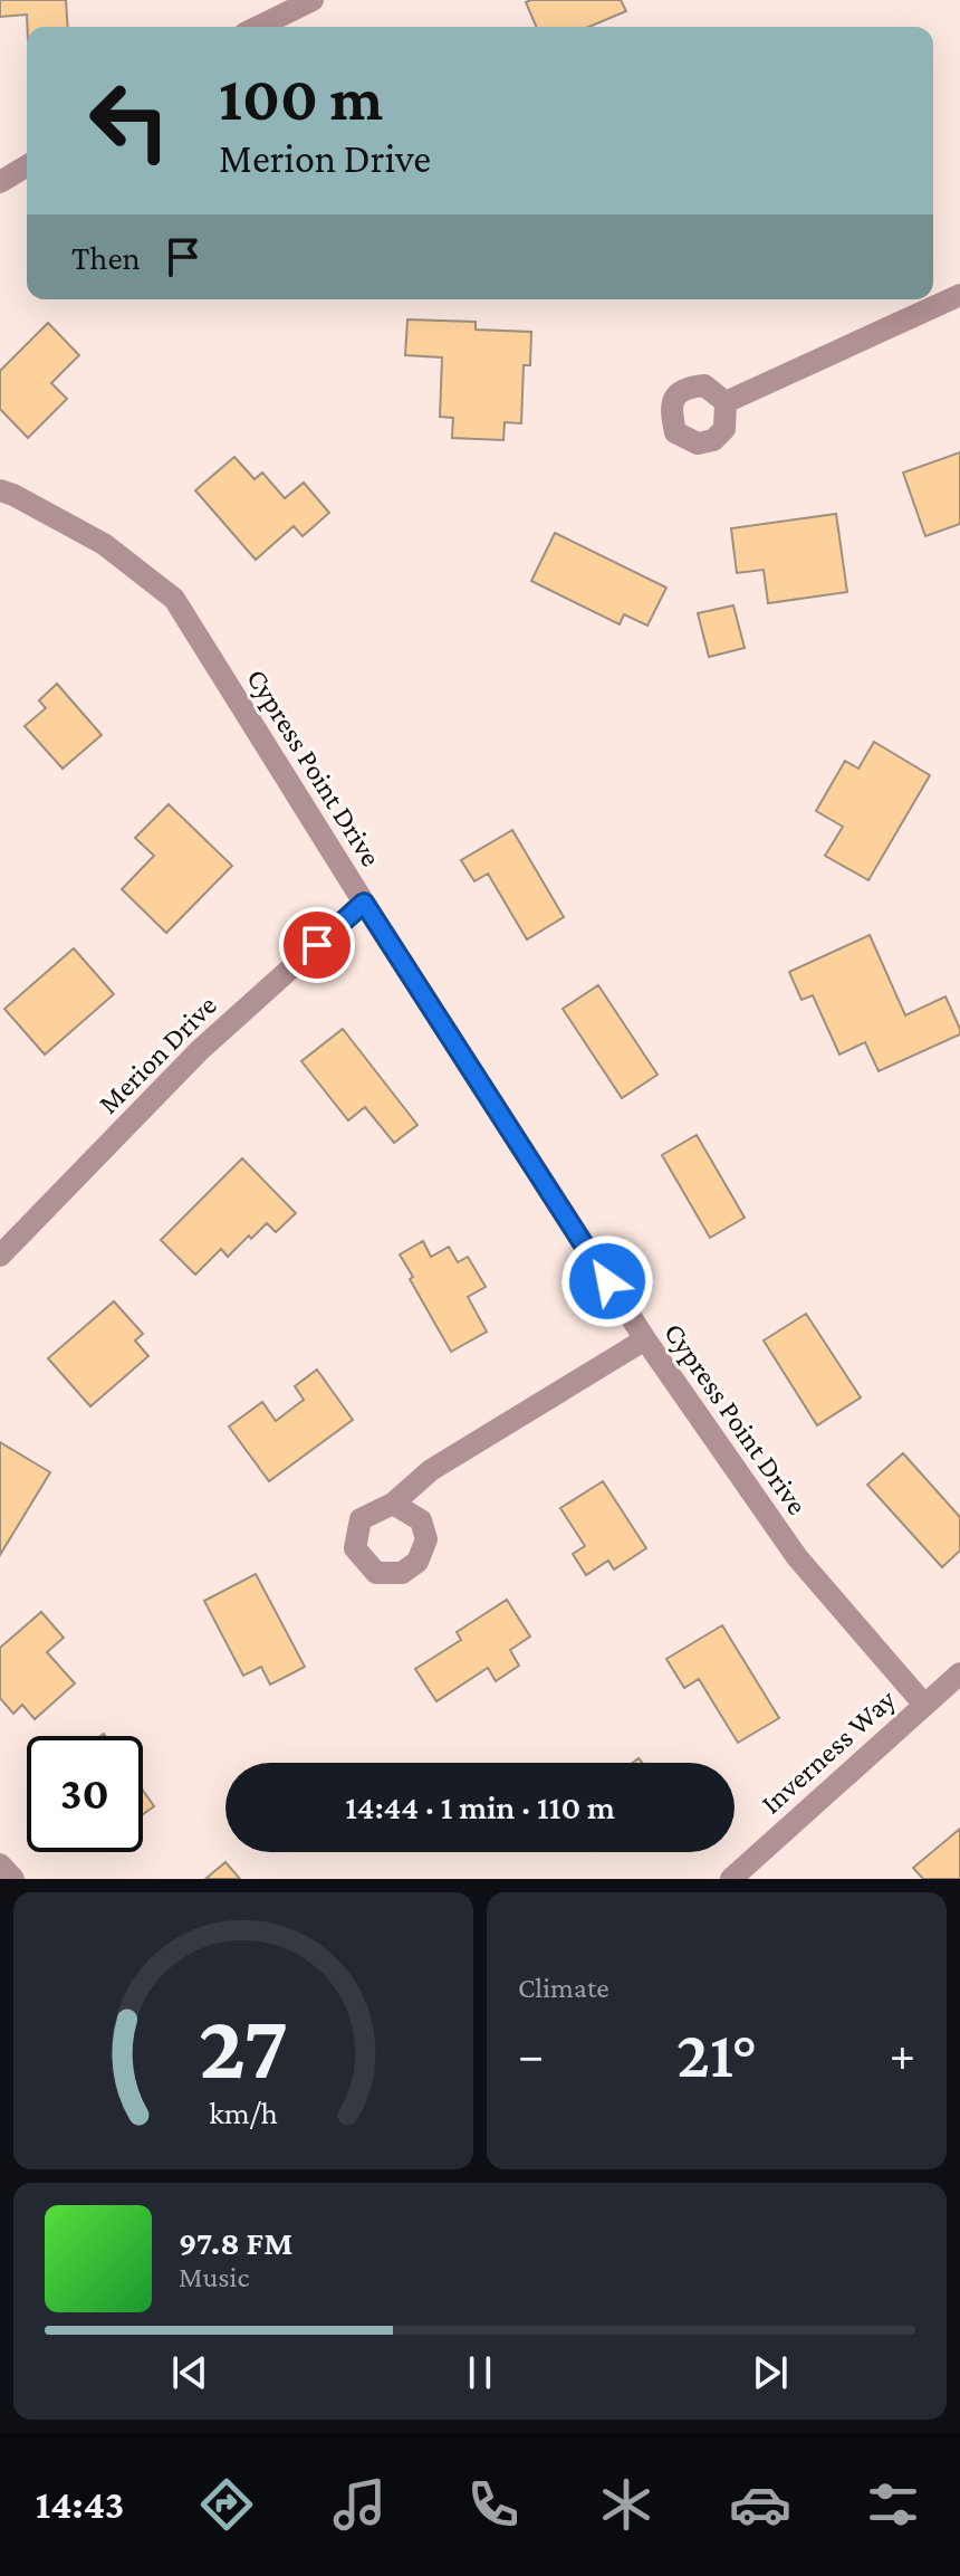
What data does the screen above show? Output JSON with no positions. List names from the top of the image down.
{
  "streets": {
    "street": ["Cypress Point Drive", "Merion Drive", "Inverness Way"]
  },
  "crossings": [
    ["Cypress Point Drive", "Merion Drive"],
    ["Cypress Point Drive", "Inverness Way"]
  ],
  "page": {
    "turn": ["100 m", "Merion Drive"],
    "then": "Then",
    "limit": "30",
    "trip": "14:44 · 1 min · 110 m",
    "tile": "Climate",
    "heat": ["−", "21°", "+"],
    "song": ["97.8 FM", "Music"],
    "tabs": "14:43",
    "gauge": ["27", "km/h"]
  }
}
